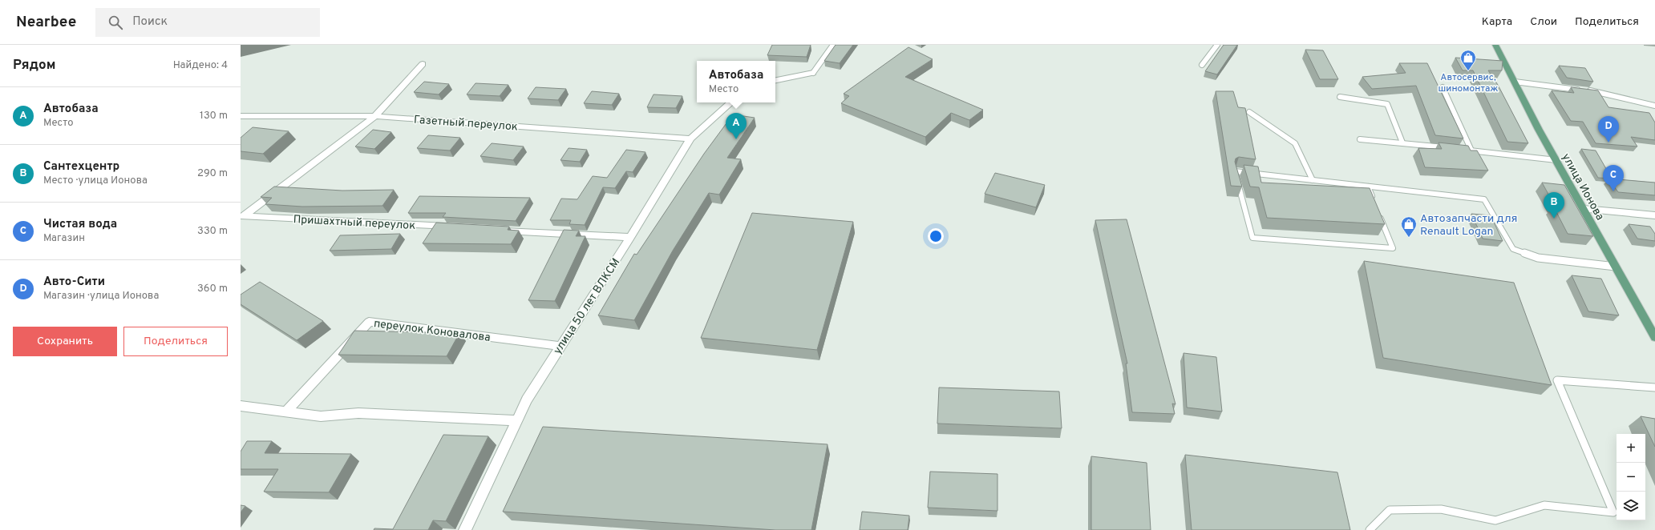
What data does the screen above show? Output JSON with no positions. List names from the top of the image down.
{
  "streets": {
    "main road": ["улица Ионова"],
    "street": [
      "Газетный переулок",
      "Пришахтный переулок",
      "улица 50 лет ВЛКСМ",
      "переулок Коновалова"
    ]
  },
  "crossings": [
    ["Газетный переулок", "Пришахтный переулок"],
    ["Газетный переулок", "улица 50 лет ВЛКСМ"],
    ["улица 50 лет ВЛКСМ", "переулок Коновалова"]
  ],
  "places": {
    "shop": ["Автосервис, шиномонтаж", "Автозапчасти для Renault Logan"]
  },
  "page": {
    "header": "Nearbee",
    "search": "Поиск",
    "nav": ["Карта", "Слои", "Поделиться"],
    "heading": ["Рядом", "Найдено: 4"],
    "popup": ["Автобаза", "Место"],
    "list": [
      {
        "mark": "A",
        "name": "Автобаза",
        "note": "Место",
        "value": "130 m"
      },
      {
        "mark": "B",
        "name": "Сантехцентр",
        "note": "Место · улица Ионова",
        "value": "290 m"
      },
      {
        "mark": "C",
        "name": "Чистая вода",
        "note": "Магазин",
        "value": "330 m"
      },
      {
        "mark": "D",
        "name": "Авто-Сити",
        "note": "Магазин · улица Ионова",
        "value": "360 m"
      }
    ],
    "pins": [
      "A",
      "D",
      "C",
      "B"
    ],
    "buttons": ["Сохранить", "Поделиться"],
    "map_buttons": ["+", "−"]
  }
}
